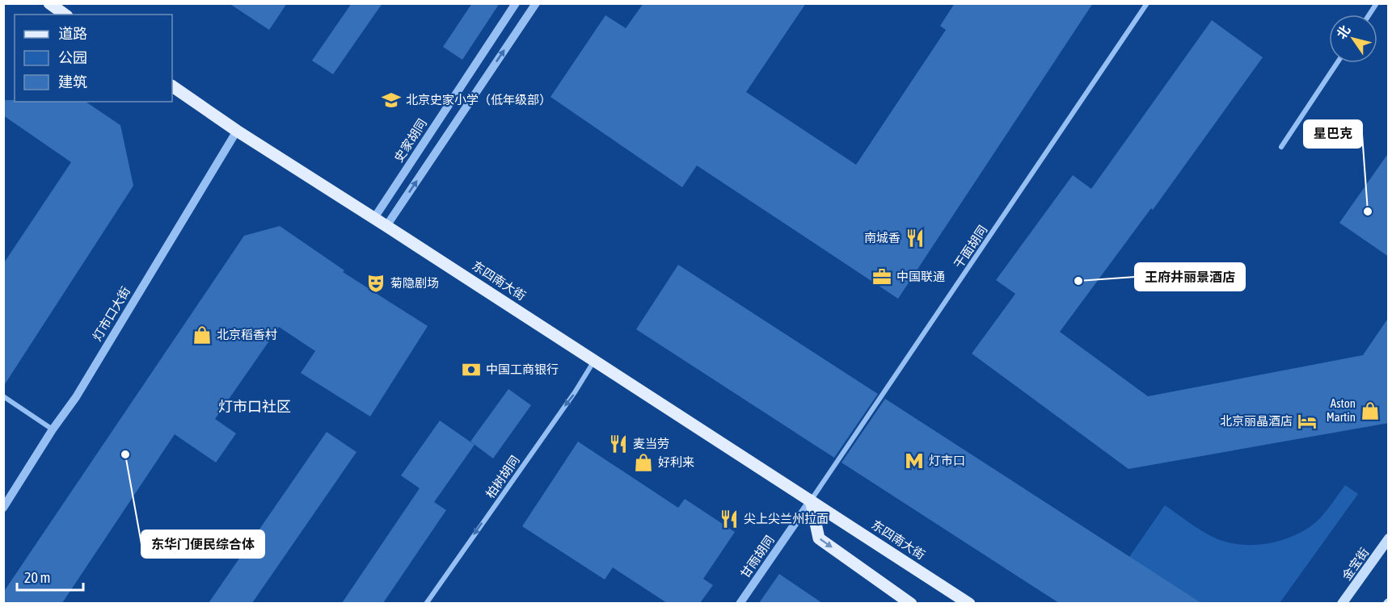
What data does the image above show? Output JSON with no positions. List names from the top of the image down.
{
  "streets": {
    "main road": ["东四南大街", "金宝街"],
    "street": [
      "史家胡同",
      "干面胡同",
      "灯市口大街",
      "柏树胡同",
      "甘雨胡同"
    ]
  },
  "crossings": [
    ["史家胡同", "东四南大街"],
    ["干面胡同", "东四南大街"],
    ["干面胡同", "甘雨胡同"],
    ["东四南大街", "灯市口大街"],
    ["东四南大街", "柏树胡同"],
    ["东四南大街", "甘雨胡同"]
  ],
  "one_way": ["柏树胡同"],
  "districts": ["灯市口社区"],
  "places": {
    "school or university": ["北京史家小学（低年级部）"],
    "other": ["星巴克", "王府井丽景酒店", "东华门便民综合体"],
    "restaurant": ["南城香", "麦当劳", "尖上尖兰州拉面"],
    "office": ["中国联通"],
    "theatre": ["菊隐剧场"],
    "shop": ["北京稻香村", "Aston Martin", "好利来"],
    "bank": ["中国工商银行"],
    "hotel": ["北京丽晶酒店"],
    "metro station": ["灯市口"]
  },
  "legend": ["道路", "公园", "建筑"],
  "scale_bar": "20 m",
  "north": "top left"
}
